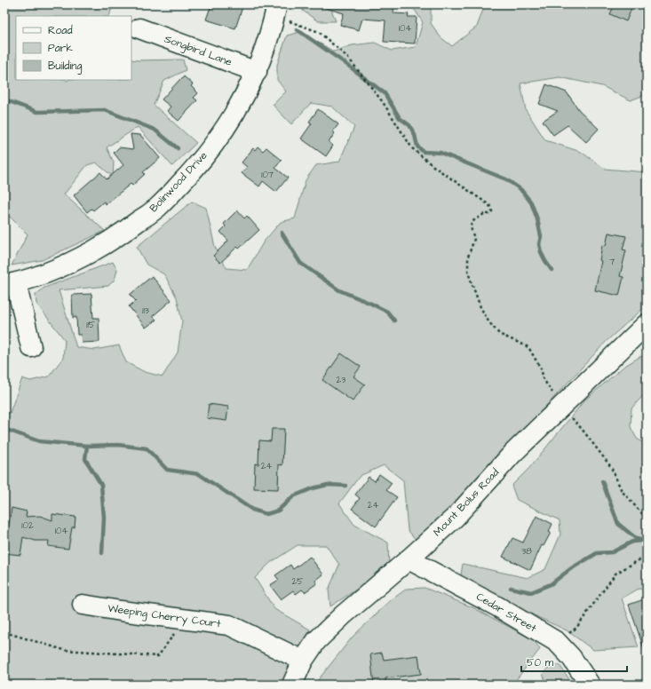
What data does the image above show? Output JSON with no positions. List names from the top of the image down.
{
  "streets": {
    "street": [
      "Songbird Lane",
      "Bolinwood Drive",
      "Mount Bolus Road",
      "Cedar Street",
      "Weeping Cherry Court"
    ]
  },
  "crossings": [
    ["Songbird Lane", "Bolinwood Drive"],
    ["Mount Bolus Road", "Cedar Street"],
    ["Mount Bolus Road", "Weeping Cherry Court"]
  ],
  "house_numbers": [
    "104",
    "107",
    "7",
    "113",
    "115",
    "23",
    "24",
    "24",
    "102",
    "104",
    "38",
    "25"
  ],
  "legend": ["Road", "Park", "Building"],
  "scale_bar": "50 m"
}
